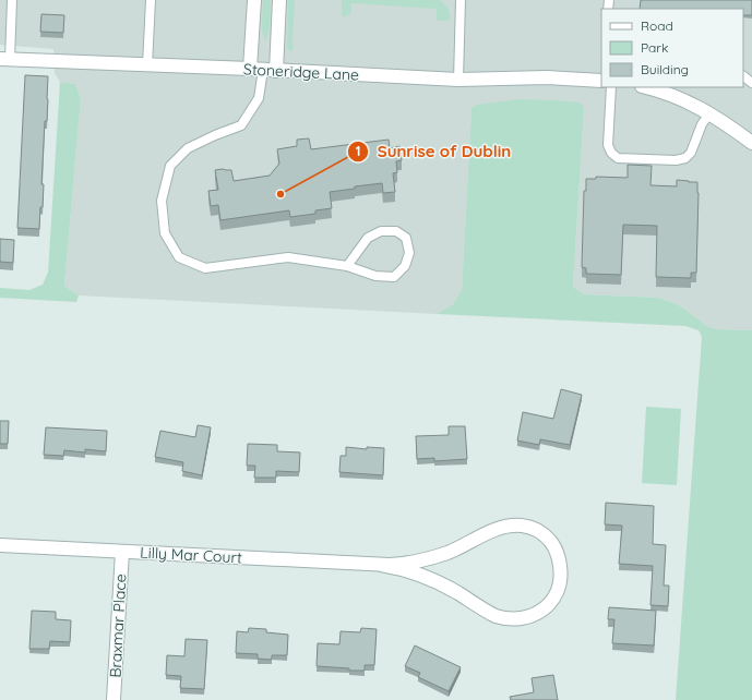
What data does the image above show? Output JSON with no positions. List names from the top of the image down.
{
  "streets": {
    "street": ["Stoneridge Lane", "Lilly Mar Court", "Braxmar Place"]
  },
  "crossings": [
    ["Lilly Mar Court", "Braxmar Place"]
  ],
  "places": ["Sunrise of Dublin"],
  "legend": ["Road", "Park", "Building"]
}
